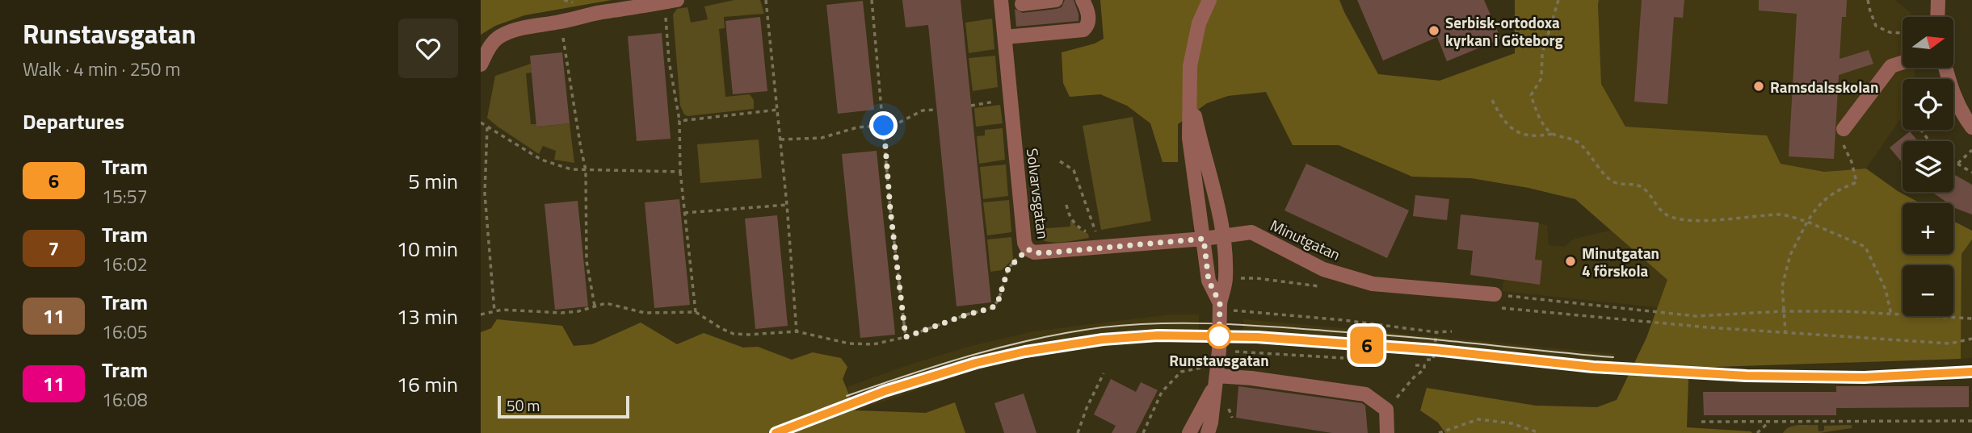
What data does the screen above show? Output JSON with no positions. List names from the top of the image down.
{
  "streets": {
    "street": ["Solvarvsgatan", "Minutgatan"]
  },
  "crossings": [
    ["Solvarvsgatan", "Minutgatan"]
  ],
  "places": [
    "Serbisk-ortodoxa kyrkan i Göteborg",
    "Ramsdalsskolan",
    "Minutgatan 4 förskola",
    "Runstavsgatan"
  ],
  "lines": ["tram line 6"],
  "scale_bar": "50 m",
  "north": "right",
  "page": {
    "heading": [
      ["Runstavsgatan", "Walk · 4 min · 250 m"],
      "Departures"
    ],
    "on_map": "6",
    "map_buttons": ["+", "−"],
    "list": [
      {
        "mark": "6",
        "name": "Tram",
        "note": "15:57",
        "value": "5 min"
      },
      {
        "mark": "7",
        "name": "Tram",
        "note": "16:02",
        "value": "10 min"
      },
      {
        "mark": "11",
        "name": "Tram",
        "note": "16:05",
        "value": "13 min"
      },
      {
        "mark": "11",
        "name": "Tram",
        "note": "16:08",
        "value": "16 min"
      }
    ],
    "scale": "50 m"
  }
}
